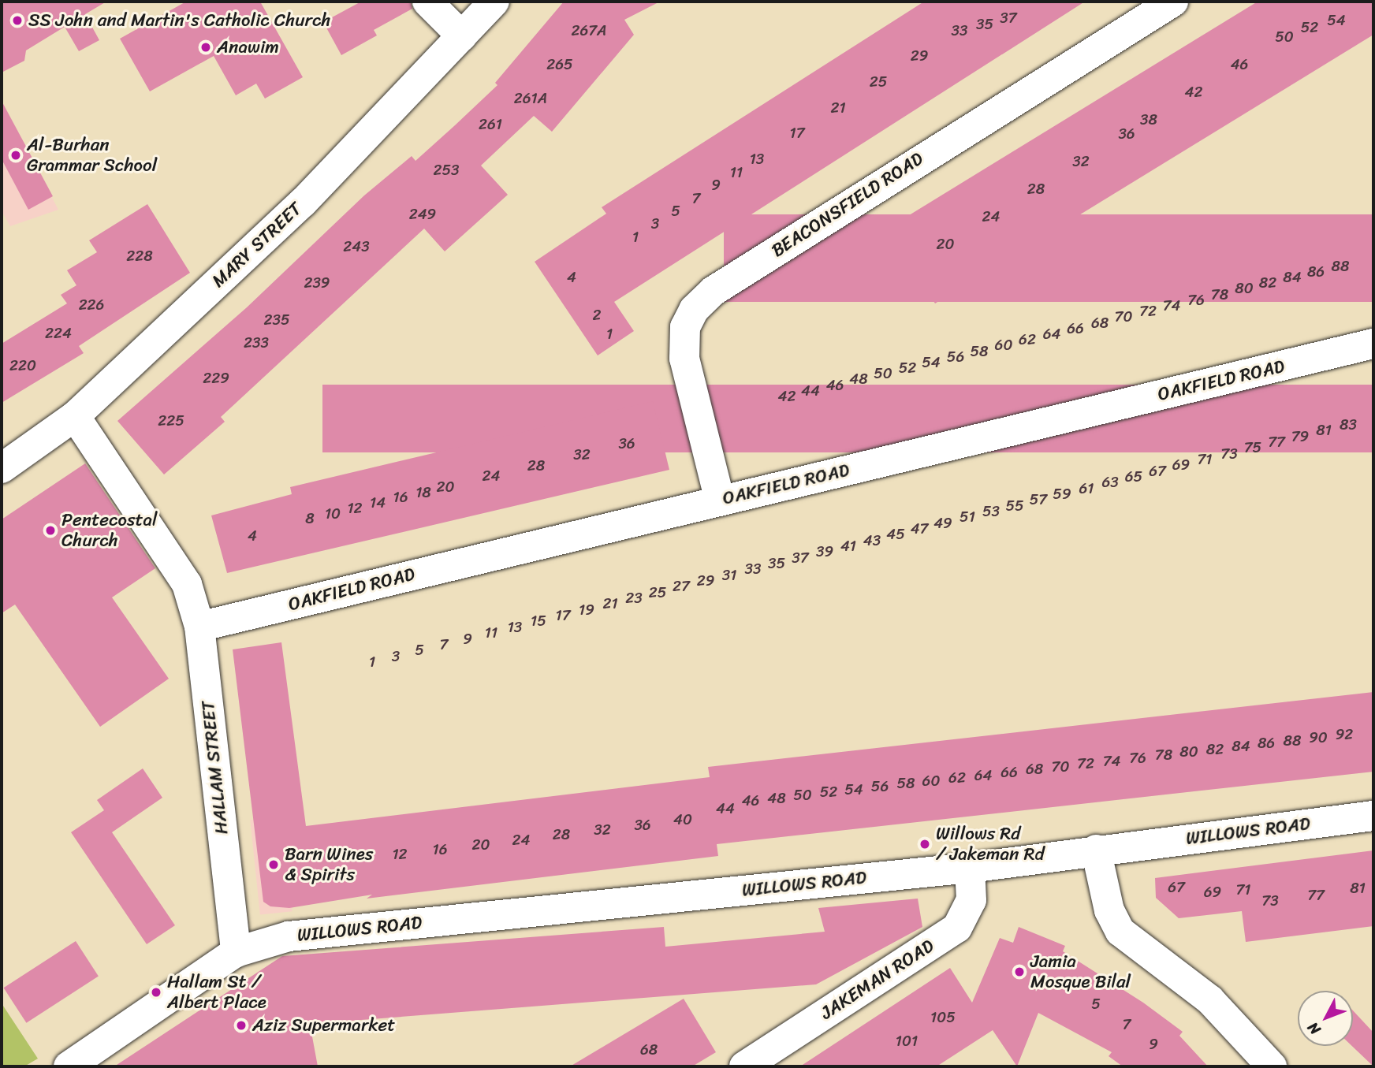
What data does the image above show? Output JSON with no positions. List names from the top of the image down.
{
  "streets": {
    "street": [
      "BEACONSFIELD ROAD",
      "MARY STREET",
      "OAKFIELD ROAD",
      "HALLAM STREET",
      "WILLOWS ROAD",
      "JAKEMAN ROAD"
    ]
  },
  "crossings": [
    ["BEACONSFIELD ROAD", "OAKFIELD ROAD"],
    ["MARY STREET", "HALLAM STREET"],
    ["OAKFIELD ROAD", "HALLAM STREET"],
    ["HALLAM STREET", "WILLOWS ROAD"],
    ["WILLOWS ROAD", "JAKEMAN ROAD"]
  ],
  "places": [
    "SS John and Martin's Catholic Church",
    "Anawim",
    "Al-Burhan Grammar School",
    "Pentecostal Church",
    "Willows Rd / Jakeman Rd",
    "Barn Wines & Spirits",
    "Jamia Mosque Bilal",
    "Hallam St / Albert Place",
    "Aziz Supermarket"
  ],
  "house_numbers": [
    "37",
    "54",
    "35",
    "52",
    "267A",
    "33",
    "50",
    "29",
    "265",
    "46",
    "25",
    "42",
    "261A",
    "21",
    "38",
    "261",
    "17",
    "36",
    "13",
    "32",
    "253",
    "11",
    "9",
    "28",
    "7",
    "5",
    "249",
    "24",
    "3",
    "1",
    "20",
    "243",
    "228",
    "88",
    "86",
    "4",
    "84",
    "239",
    "82",
    "80",
    "78",
    "76",
    "226",
    "74",
    "72",
    "2",
    "70",
    "235",
    "68",
    "66",
    "224",
    "1",
    "64",
    "62",
    "233",
    "60",
    "58",
    "56",
    "54",
    "220",
    "52",
    "50",
    "229",
    "48",
    "46",
    "44",
    "42",
    "225",
    "83",
    "81",
    "79",
    "77",
    "36",
    "75",
    "73",
    "32",
    "71",
    "69",
    "28",
    "67",
    "24",
    "65",
    "63",
    "20",
    "61",
    "18",
    "59",
    "16",
    "57",
    "14",
    "55",
    "12",
    "53",
    "10",
    "51",
    "8",
    "49",
    "47",
    "45",
    "4",
    "43",
    "41",
    "39",
    "37",
    "35",
    "33",
    "31",
    "29",
    "27",
    "25",
    "23",
    "21",
    "19",
    "17",
    "15",
    "13",
    "11",
    "9",
    "7",
    "5",
    "3",
    "1",
    "92",
    "90",
    "88",
    "86",
    "84",
    "82",
    "80",
    "78",
    "76",
    "74",
    "72",
    "70",
    "68",
    "66",
    "64",
    "62",
    "60",
    "58",
    "56",
    "54",
    "52",
    "50",
    "48",
    "46",
    "44",
    "40",
    "36",
    "32",
    "28",
    "24",
    "20",
    "16",
    "12",
    "67",
    "81",
    "71",
    "69",
    "77",
    "73",
    "5",
    "105",
    "7",
    "101",
    "9",
    "68"
  ],
  "north": "bottom left"
}
